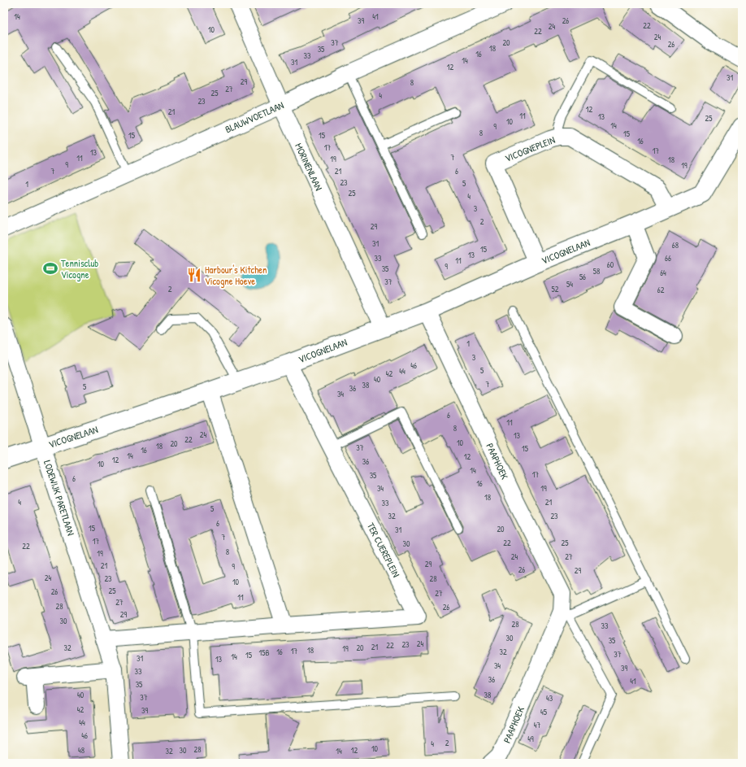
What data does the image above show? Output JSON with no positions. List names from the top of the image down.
{
  "streets": {
    "street": [
      "BLAUWVOETLAAN",
      "VICOGNEPLEIN",
      "MORINENLAAN",
      "VICOGNELAAN",
      "PAAPHOEK",
      "LODEWIJK PARETLAAN",
      "TER CUEREPLEIN"
    ]
  },
  "crossings": [
    ["BLAUWVOETLAAN", "MORINENLAAN"],
    ["VICOGNEPLEIN", "VICOGNELAAN"],
    ["MORINENLAAN", "VICOGNELAAN"],
    ["VICOGNELAAN", "PAAPHOEK"],
    ["VICOGNELAAN", "LODEWIJK PARETLAAN"],
    ["VICOGNELAAN", "TER CUEREPLEIN"],
    ["LODEWIJK PARETLAAN", "TER CUEREPLEIN"]
  ],
  "places": {
    "sports": ["Tennisclub Vicogne"],
    "restaurant": ["Harbour's Kitchen Vicogne Hoeve"]
  },
  "house_numbers": [
    "14",
    "41",
    "39",
    "26",
    "22",
    "24",
    "10",
    "22",
    "24",
    "37",
    "20",
    "26",
    "18",
    "35",
    "16",
    "33",
    "14",
    "31",
    "12",
    "31",
    "29",
    "8",
    "27",
    "25",
    "4",
    "23",
    "12",
    "21",
    "11",
    "13",
    "25",
    "10",
    "14",
    "9",
    "8",
    "15",
    "15",
    "15",
    "16",
    "17",
    "17",
    "13",
    "7",
    "11",
    "19",
    "18",
    "9",
    "19",
    "7",
    "21",
    "6",
    "23",
    "5",
    "1",
    "25",
    "4",
    "3",
    "2",
    "29",
    "31",
    "68",
    "15",
    "13",
    "33",
    "66",
    "11",
    "60",
    "9",
    "35",
    "58",
    "64",
    "56",
    "37",
    "54",
    "2",
    "52",
    "62",
    "1",
    "3",
    "46",
    "5",
    "44",
    "42",
    "40",
    "7",
    "38",
    "5",
    "36",
    "34",
    "6",
    "11",
    "8",
    "24",
    "13",
    "22",
    "10",
    "20",
    "18",
    "37",
    "15",
    "16",
    "14",
    "12",
    "12",
    "36",
    "10",
    "14",
    "17",
    "35",
    "6",
    "16",
    "34",
    "19",
    "18",
    "4",
    "21",
    "33",
    "5",
    "32",
    "23",
    "6",
    "15",
    "20",
    "31",
    "7",
    "17",
    "22",
    "25",
    "30",
    "22",
    "8",
    "19",
    "24",
    "27",
    "29",
    "21",
    "9",
    "26",
    "29",
    "24",
    "23",
    "28",
    "10",
    "25",
    "26",
    "27",
    "11",
    "27",
    "28",
    "26",
    "29",
    "30",
    "28",
    "33",
    "30",
    "35",
    "24",
    "23",
    "22",
    "21",
    "32",
    "20",
    "19",
    "18",
    "17",
    "16",
    "32",
    "15B",
    "37",
    "15",
    "14",
    "31",
    "13",
    "34",
    "39",
    "33",
    "36",
    "41",
    "35",
    "40",
    "38",
    "37",
    "43",
    "42",
    "39",
    "45",
    "44",
    "47",
    "46",
    "49",
    "2",
    "4",
    "10",
    "28",
    "48",
    "30",
    "12",
    "32",
    "14"
  ]
}
